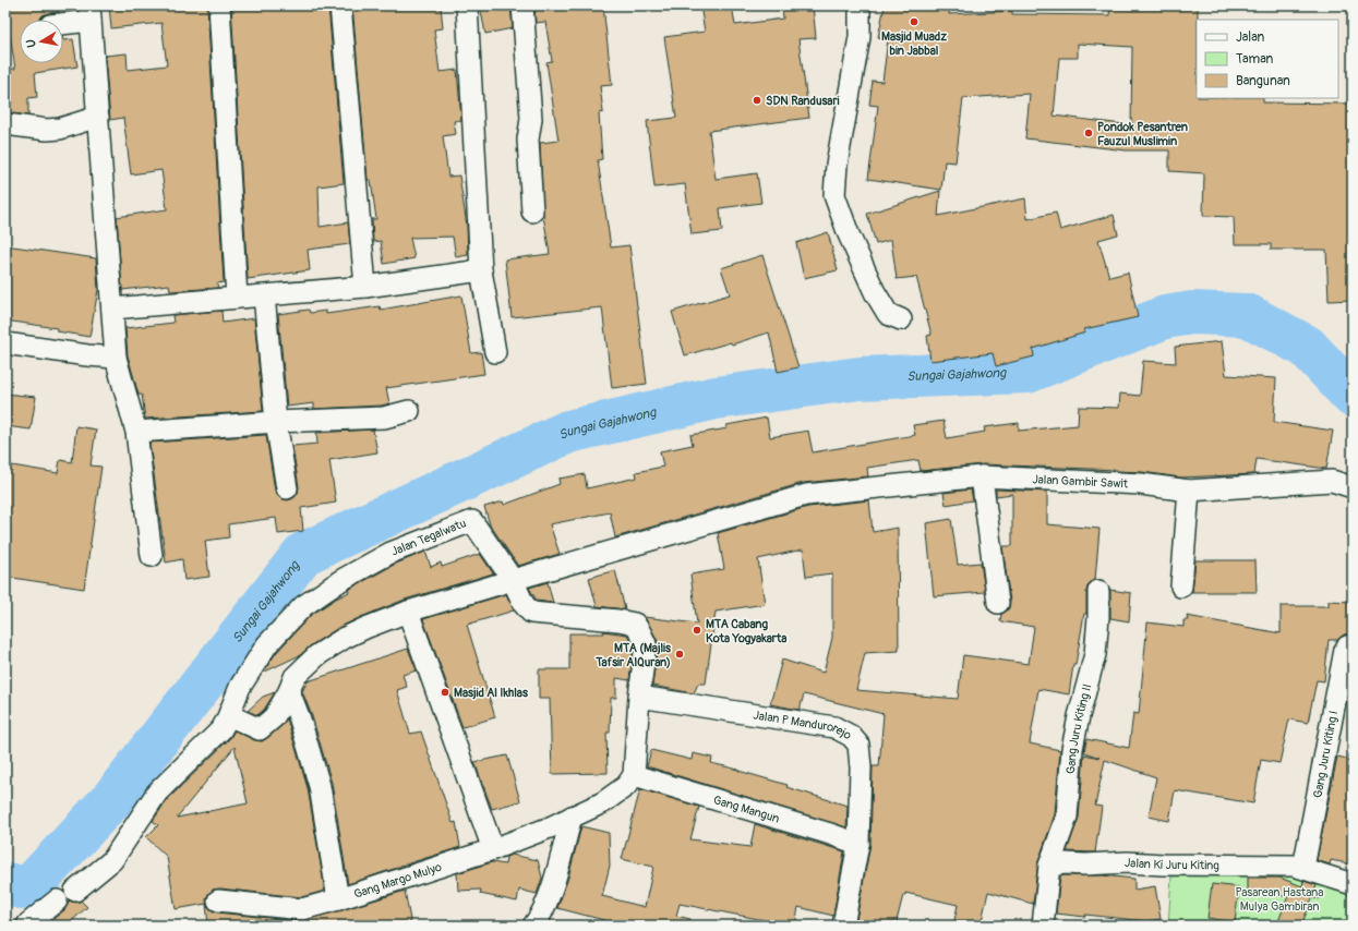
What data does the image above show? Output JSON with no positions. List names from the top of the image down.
{
  "streets": {
    "street": [
      "Jalan Gambir Sawit",
      "Jalan Tegalwatu",
      "Jalan P Mandurorejo",
      "Gang Juru Kiting II",
      "Gang Juru Kiting I",
      "Gang Mangun",
      "Jalan Ki Juru Kiting",
      "Gang Margo Mulyo"
    ]
  },
  "crossings": [
    ["Jalan Gambir Sawit", "Jalan Tegalwatu"],
    ["Jalan Tegalwatu", "Jalan P Mandurorejo"],
    ["Jalan Tegalwatu", "Gang Mangun"],
    ["Jalan P Mandurorejo", "Gang Mangun"],
    ["Gang Juru Kiting II", "Jalan Ki Juru Kiting"],
    ["Gang Juru Kiting I", "Jalan Ki Juru Kiting"]
  ],
  "water": ["Sungai Gajahwong"],
  "parks": ["Pasarean Hastana Mulya Gambiran"],
  "places": [
    "Masjid Muadz bin Jabbal",
    "SDN Randusari",
    "Pondok Pesantren Fauzul Muslimin",
    "MTA Cabang Kota Yogyakarta",
    "MTA (Majlis Tafsir AlQuran)",
    "Masjid Al Ikhlas"
  ],
  "legend": ["Jalan", "Taman", "Bangunan"],
  "north": "left"
}
